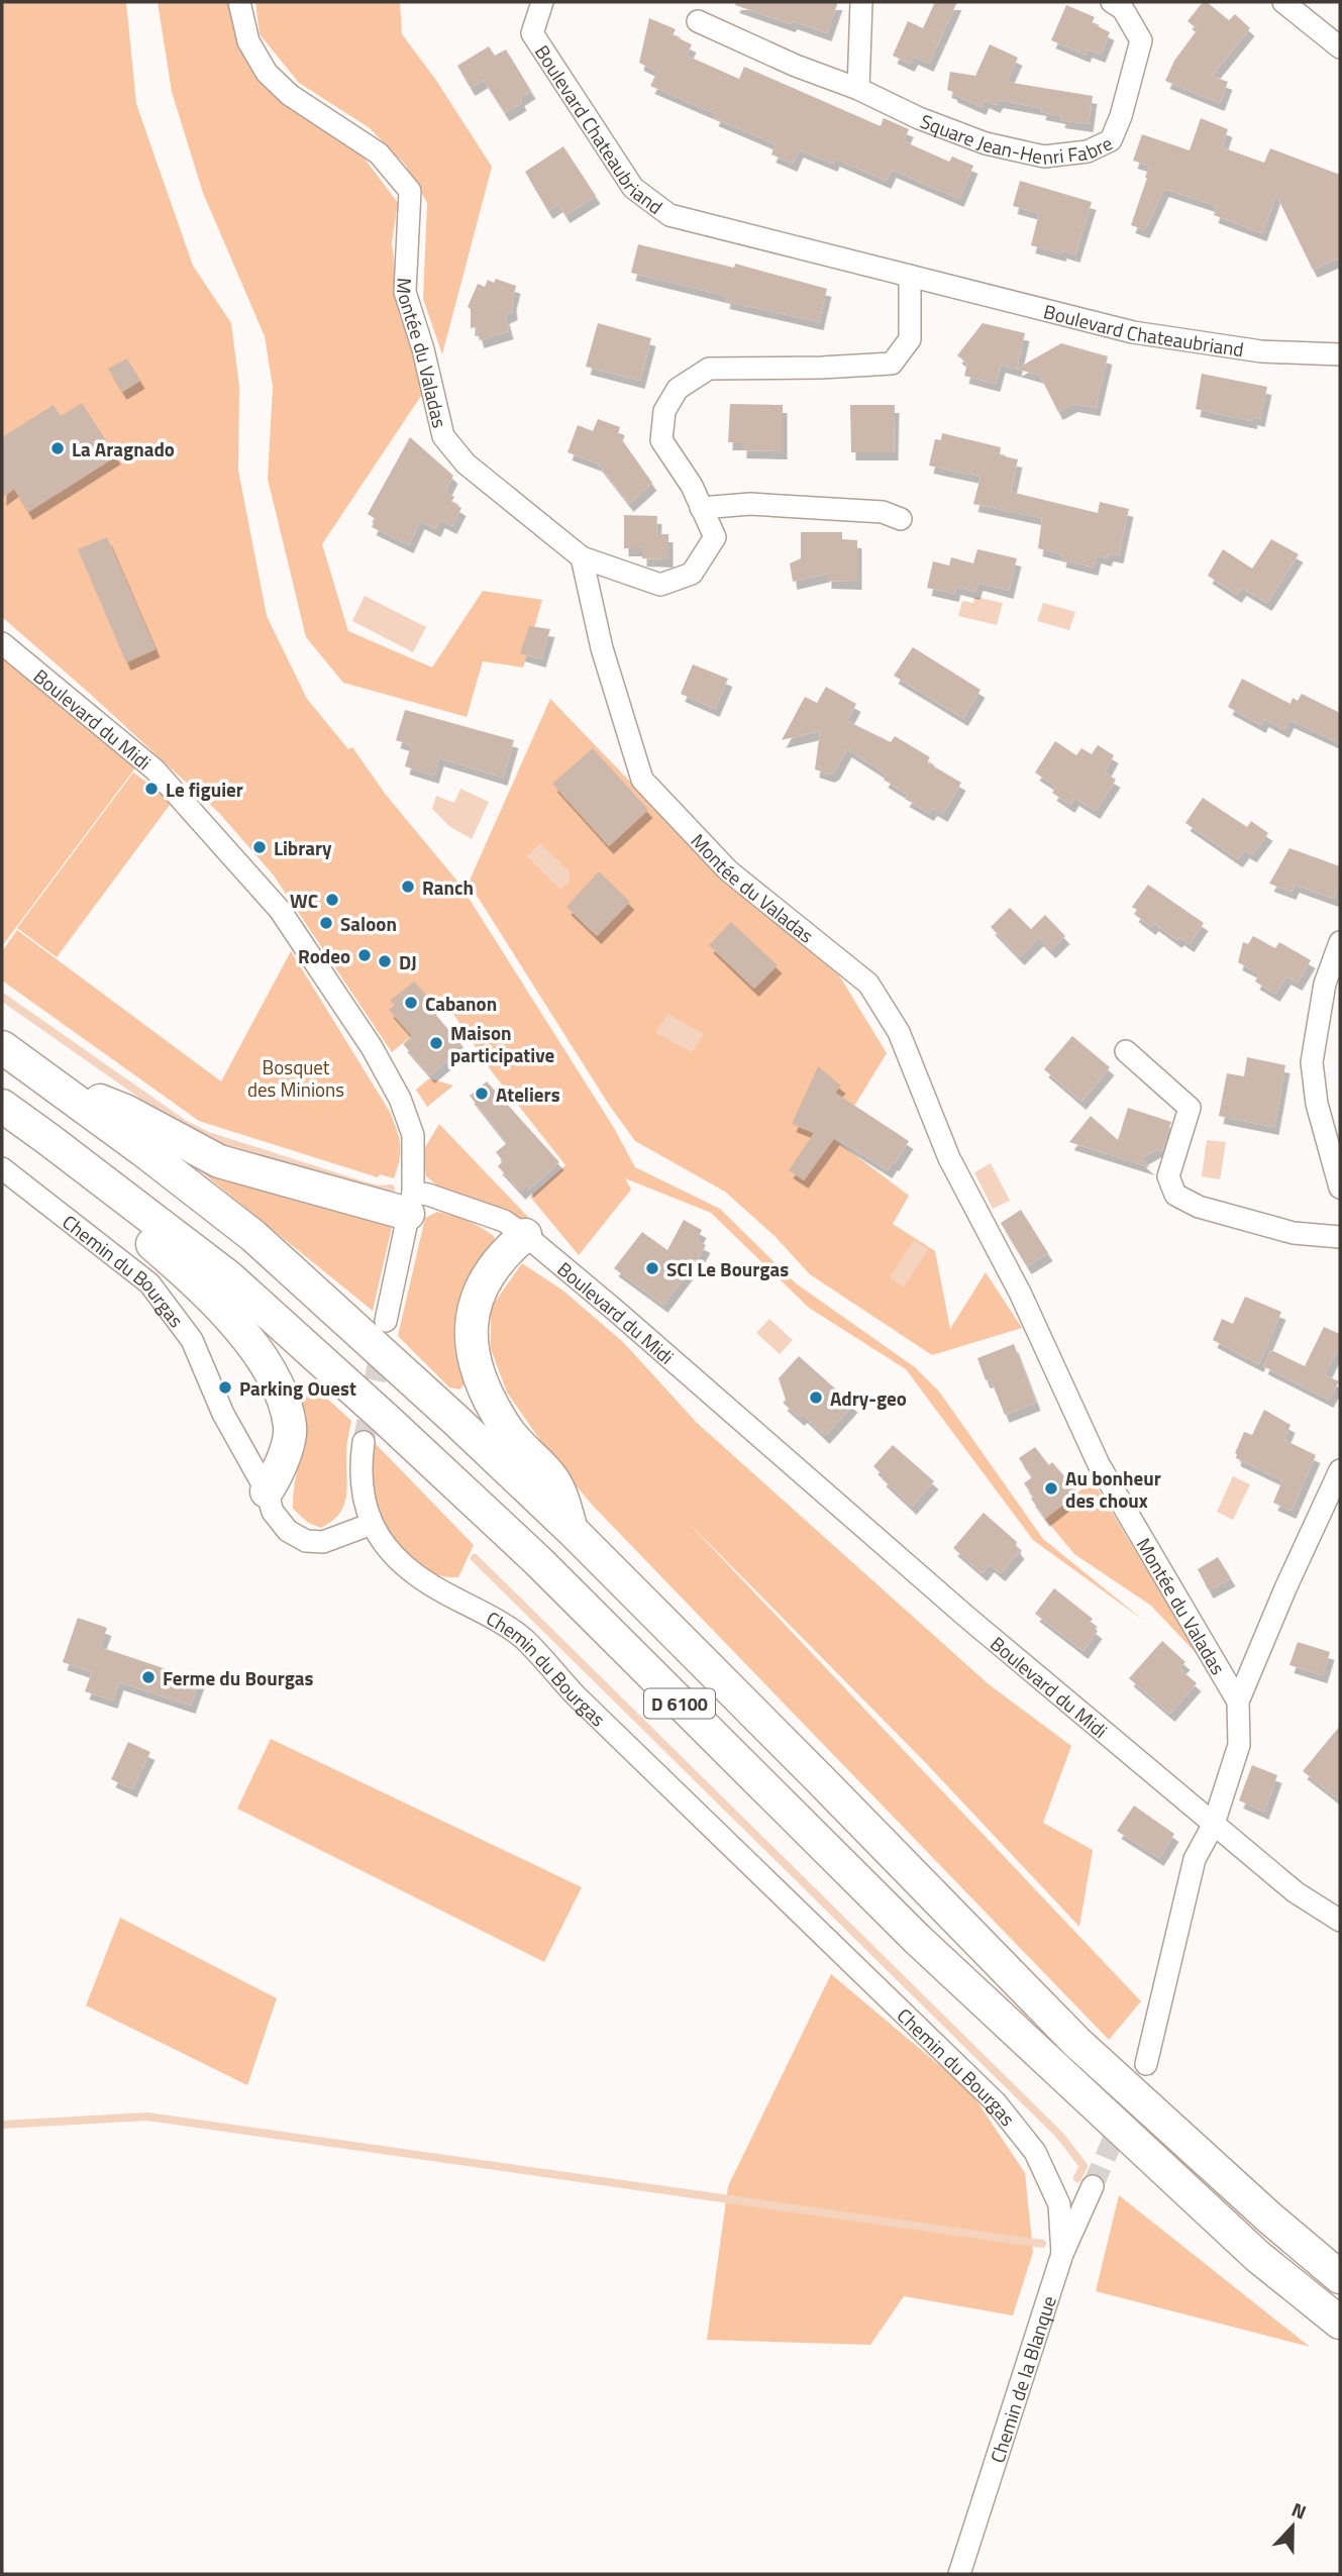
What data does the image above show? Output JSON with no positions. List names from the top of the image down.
{
  "streets": {
    "main road": ["D 6100"],
    "street": [
      "Square Jean-Henri Fabre",
      "Boulevard Chateaubriand",
      "Montée du Valadas",
      "Boulevard du Midi",
      "Chemin du Bourgas",
      "Chemin de la Blanque"
    ]
  },
  "crossings": [
    ["Montée du Valadas", "Boulevard du Midi"],
    ["Chemin du Bourgas", "Chemin de la Blanque"]
  ],
  "parks": ["Bosquet des Minions"],
  "places": [
    "La Aragnado",
    "Le figuier",
    "Library",
    "Ranch",
    "WC",
    "Saloon",
    "Rodeo",
    "DJ",
    "Cabanon",
    "Maison participative",
    "Ateliers",
    "SCI Le Bourgas",
    "Parking Ouest",
    "Adry-geo",
    "Au bonheur des choux",
    "Ferme du Bourgas"
  ],
  "north": "top"
}
